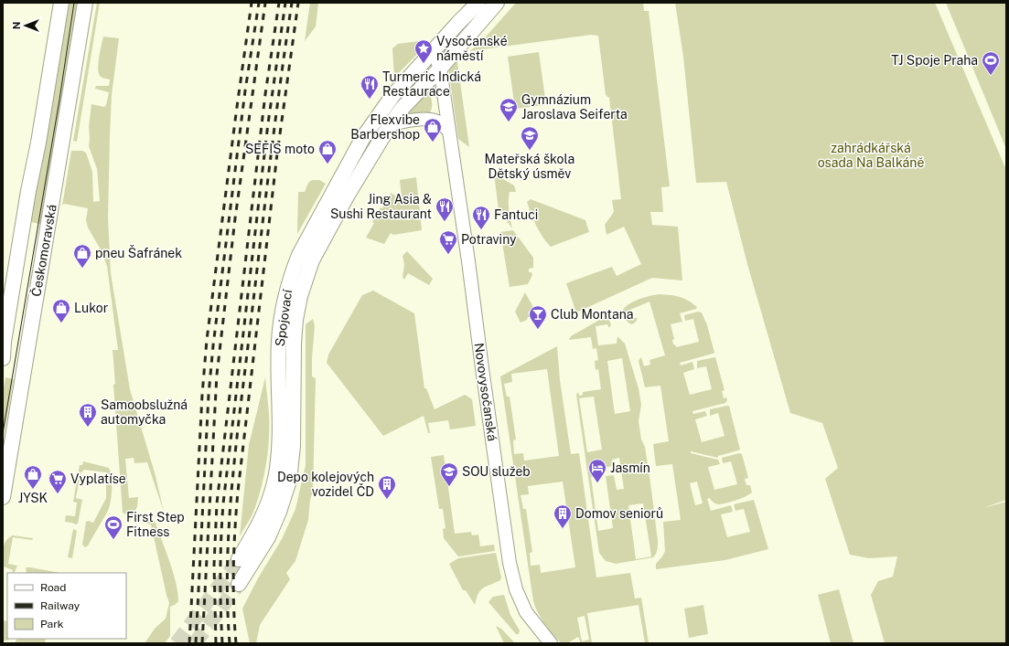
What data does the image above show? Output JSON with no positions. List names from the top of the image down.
{
  "streets": {
    "main road": ["Českomoravská", "Spojovací", "Novovysočanská"]
  },
  "parks": ["zahrádkářská osada Na Balkáně"],
  "places": {
    "place": ["Vysočanské náměstí"],
    "sports": ["TJ Spoje Praha", "First Step Fitness"],
    "restaurant": ["Turmeric Indická Restaurace", "Jing Asia & Sushi Restaurant", "Fantuci"],
    "school or university": ["Gymnázium Jaroslava Seiferta", "Mateřská škola Dětský úsměv", "SOU služeb"],
    "shop": [
      "Flexvibe Barbershop",
      "SEFIS moto",
      "pneu Šafránek",
      "Lukor",
      "JYSK"
    ],
    "supermarket": ["Potraviny", "Vyplatíse"],
    "bar": ["Club Montana"],
    "building": ["Samoobslužná automyčka", "Depo kolejových vozidel ČD", "Domov seniorů"],
    "hotel": ["Jasmín"]
  },
  "legend": ["Road", "Railway", "Park"],
  "north": "left"
}
